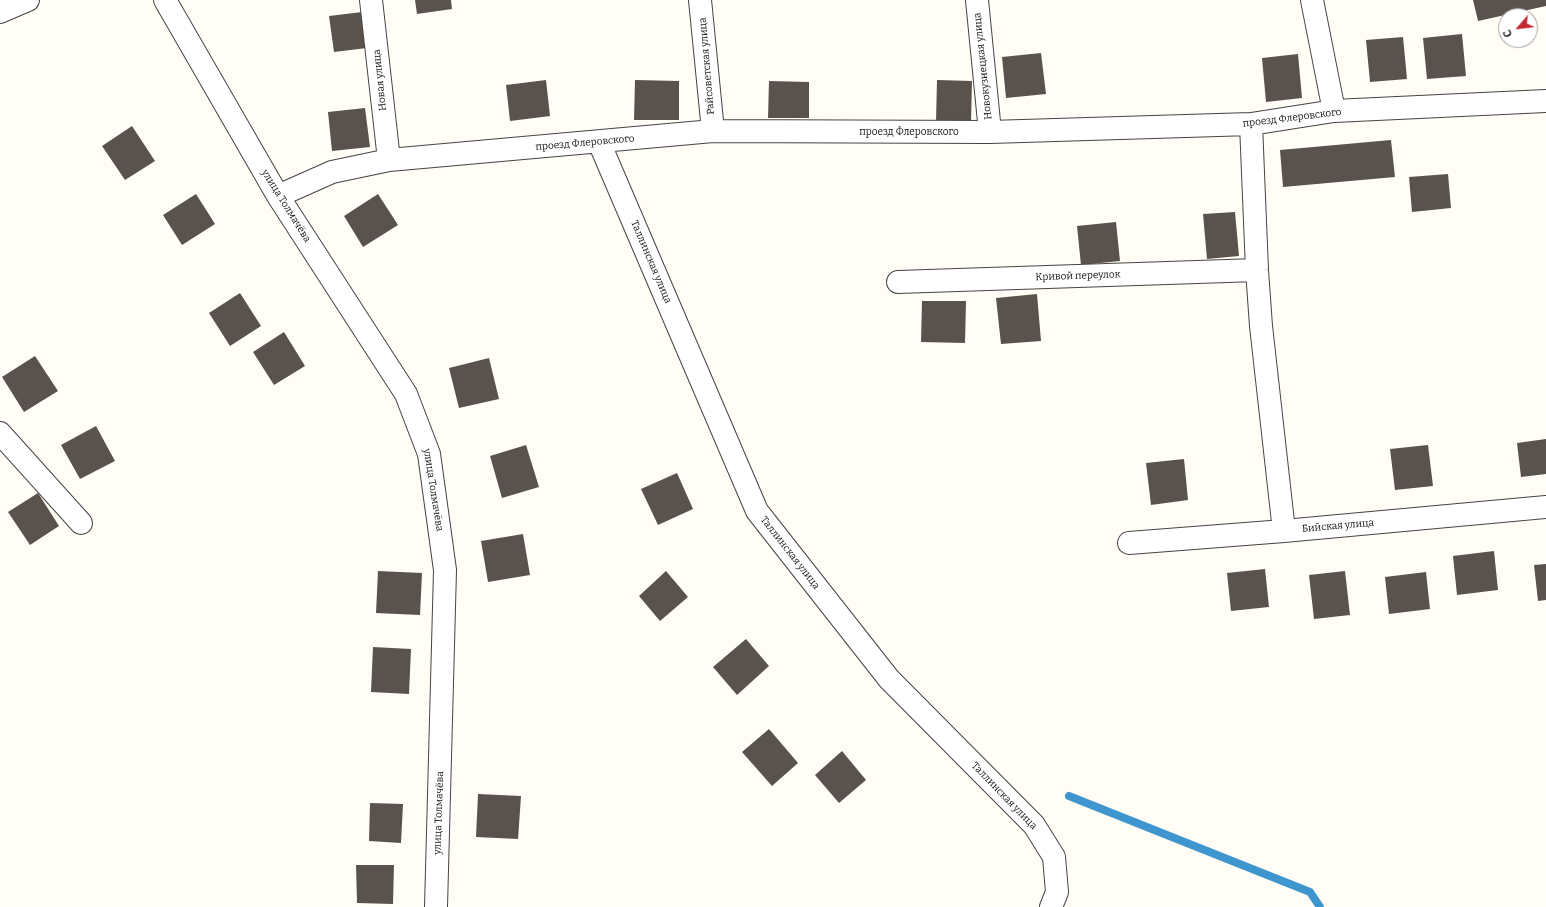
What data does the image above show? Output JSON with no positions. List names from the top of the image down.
{
  "streets": {
    "street": [
      "Райсоветская улица",
      "Новокузнецкая улица",
      "Новая улица",
      "проезд Флеровского",
      "улица Толмачёва",
      "Таллинская улица",
      "Кривой переулок",
      "Бийская улица"
    ]
  },
  "crossings": [
    ["Райсоветская улица", "проезд Флеровского"],
    ["Новокузнецкая улица", "проезд Флеровского"],
    ["Новая улица", "проезд Флеровского"],
    ["проезд Флеровского", "улица Толмачёва"],
    ["проезд Флеровского", "Таллинская улица"]
  ],
  "north": "bottom left"
}
